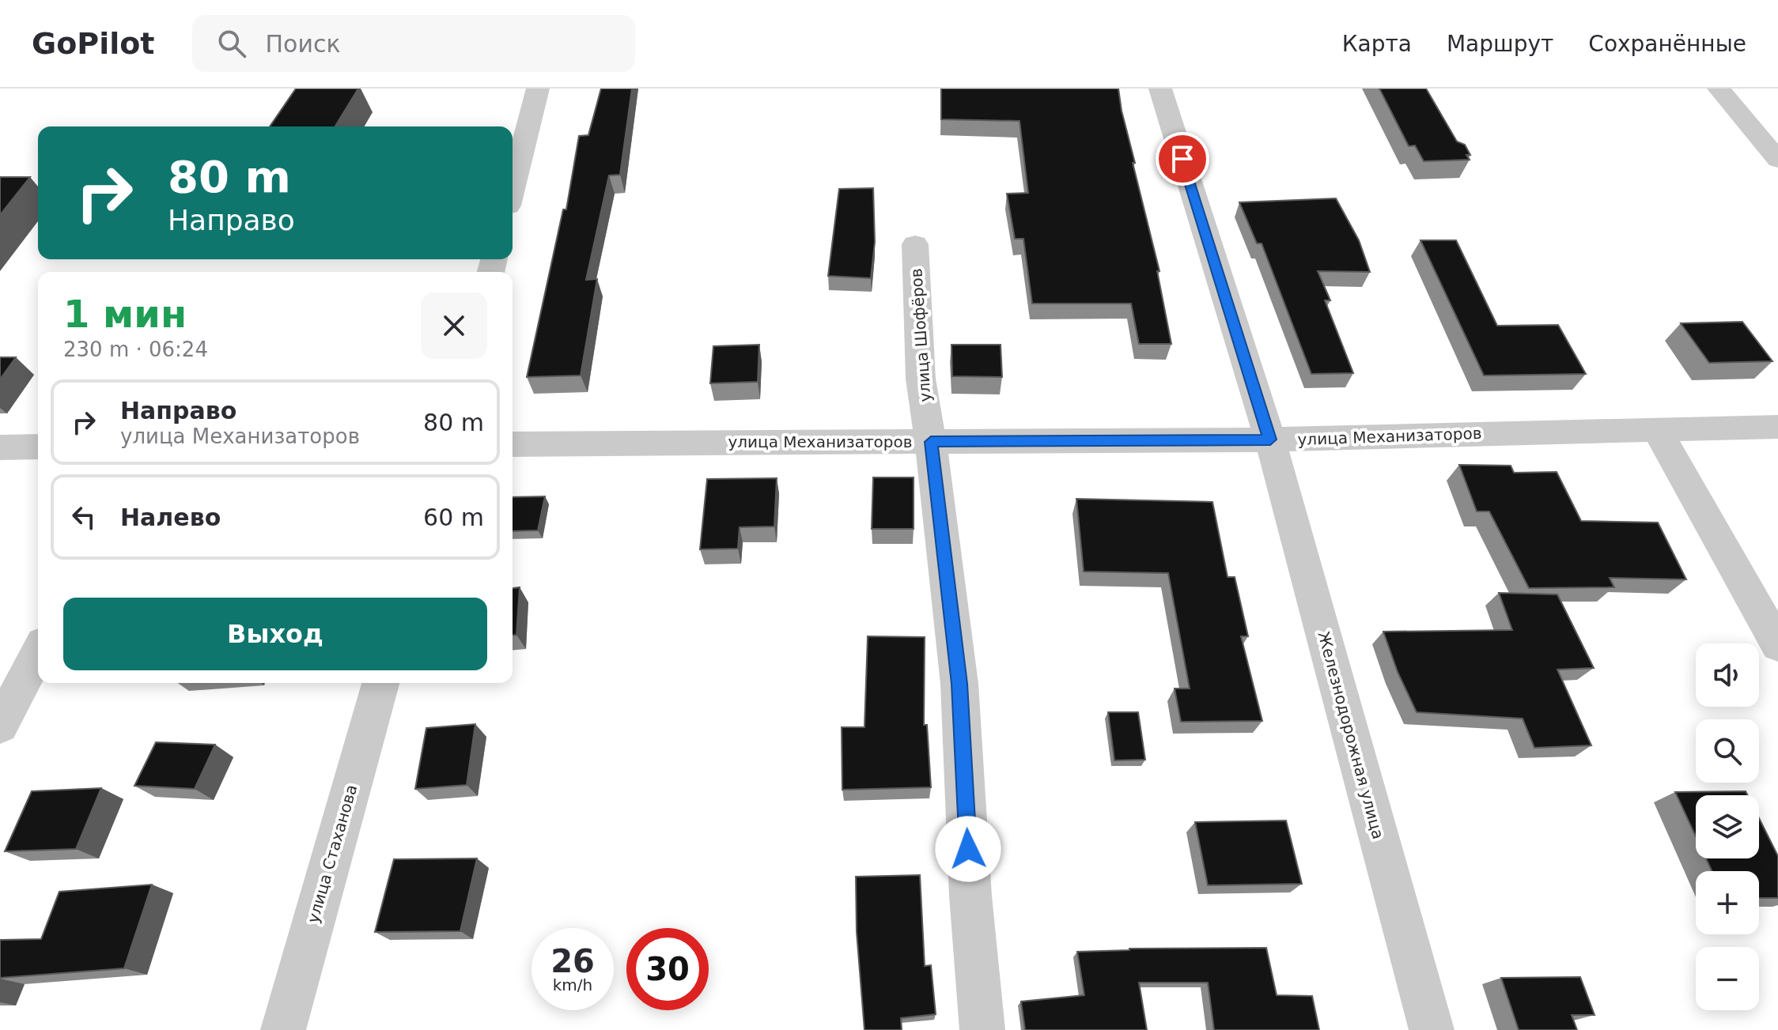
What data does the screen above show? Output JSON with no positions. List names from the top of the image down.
{
  "streets": {
    "street": [
      "улица Шофёров",
      "улица Механизаторов",
      "Железнодорожная улица",
      "улица Стаханова"
    ]
  },
  "crossings": [
    ["улица Шофёров", "улица Механизаторов"],
    ["улица Механизаторов", "Железнодорожная улица"]
  ],
  "page": {
    "header": "GoPilot",
    "search": "Поиск",
    "nav": ["Карта", "Маршрут", "Сохранённые"],
    "turn": ["80 m", "Направо"],
    "heading": ["1 мин", "230 m · 06:24"],
    "list": [
      {
        "name": "Направо",
        "note": "улица Механизаторов",
        "value": "80 m"
      },
      {
        "name": "Налево",
        "value": "60 m"
      }
    ],
    "buttons": "Выход",
    "map_buttons": ["+", "−"],
    "speed": "26 km/h",
    "limit": "30"
  }
}
